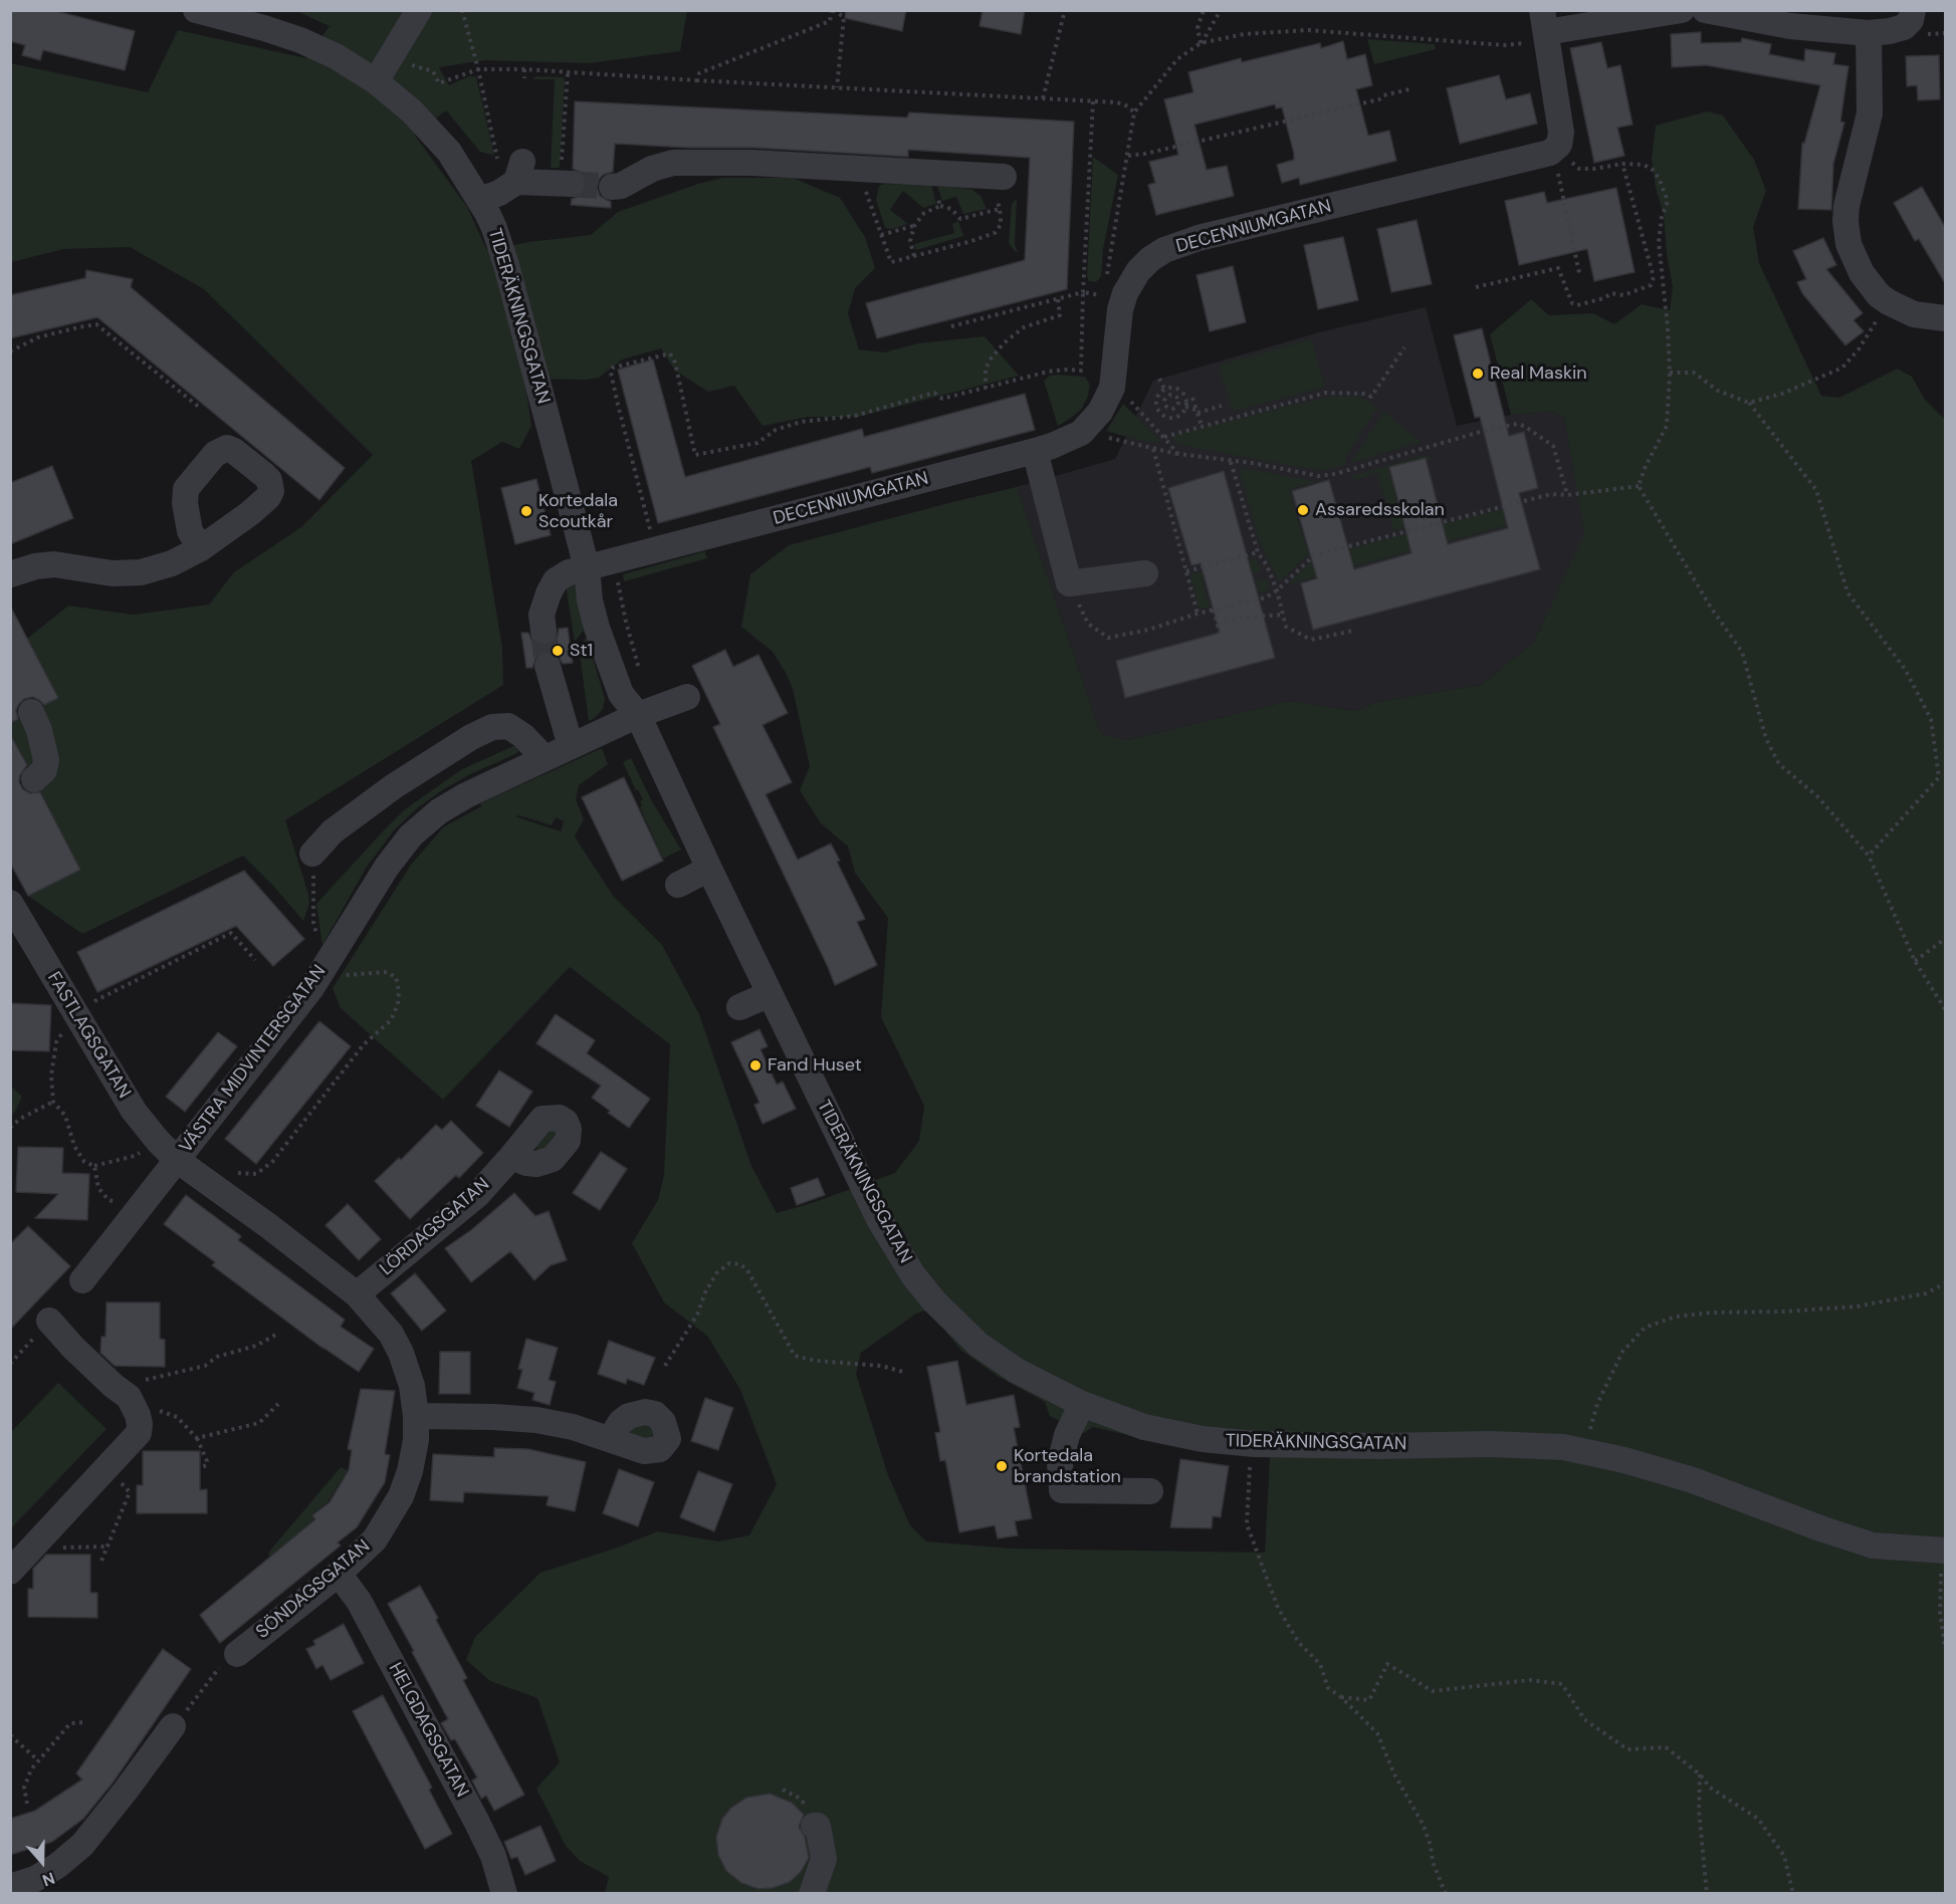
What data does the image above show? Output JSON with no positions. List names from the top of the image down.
{
  "streets": {
    "street": [
      "DECENNIUMGATAN",
      "TIDERÄKNINGSGATAN",
      "FASTLAGSGATAN",
      "VÄSTRA MIDVINTERSGATAN",
      "LÖRDAGSGATAN",
      "SÖNDAGSGATAN",
      "HELGDAGSGATAN"
    ]
  },
  "crossings": [
    ["DECENNIUMGATAN", "TIDERÄKNINGSGATAN"],
    ["TIDERÄKNINGSGATAN", "VÄSTRA MIDVINTERSGATAN"],
    ["FASTLAGSGATAN", "VÄSTRA MIDVINTERSGATAN"],
    ["FASTLAGSGATAN", "SÖNDAGSGATAN"],
    ["VÄSTRA MIDVINTERSGATAN", "SÖNDAGSGATAN"],
    ["LÖRDAGSGATAN", "SÖNDAGSGATAN"],
    ["SÖNDAGSGATAN", "HELGDAGSGATAN"]
  ],
  "places": [
    "Real Maskin",
    "Assaredsskolan",
    "Kortedala Scoutkår",
    "St1",
    "Fand Huset",
    "Kortedala brandstation"
  ],
  "north": "bottom"
}
